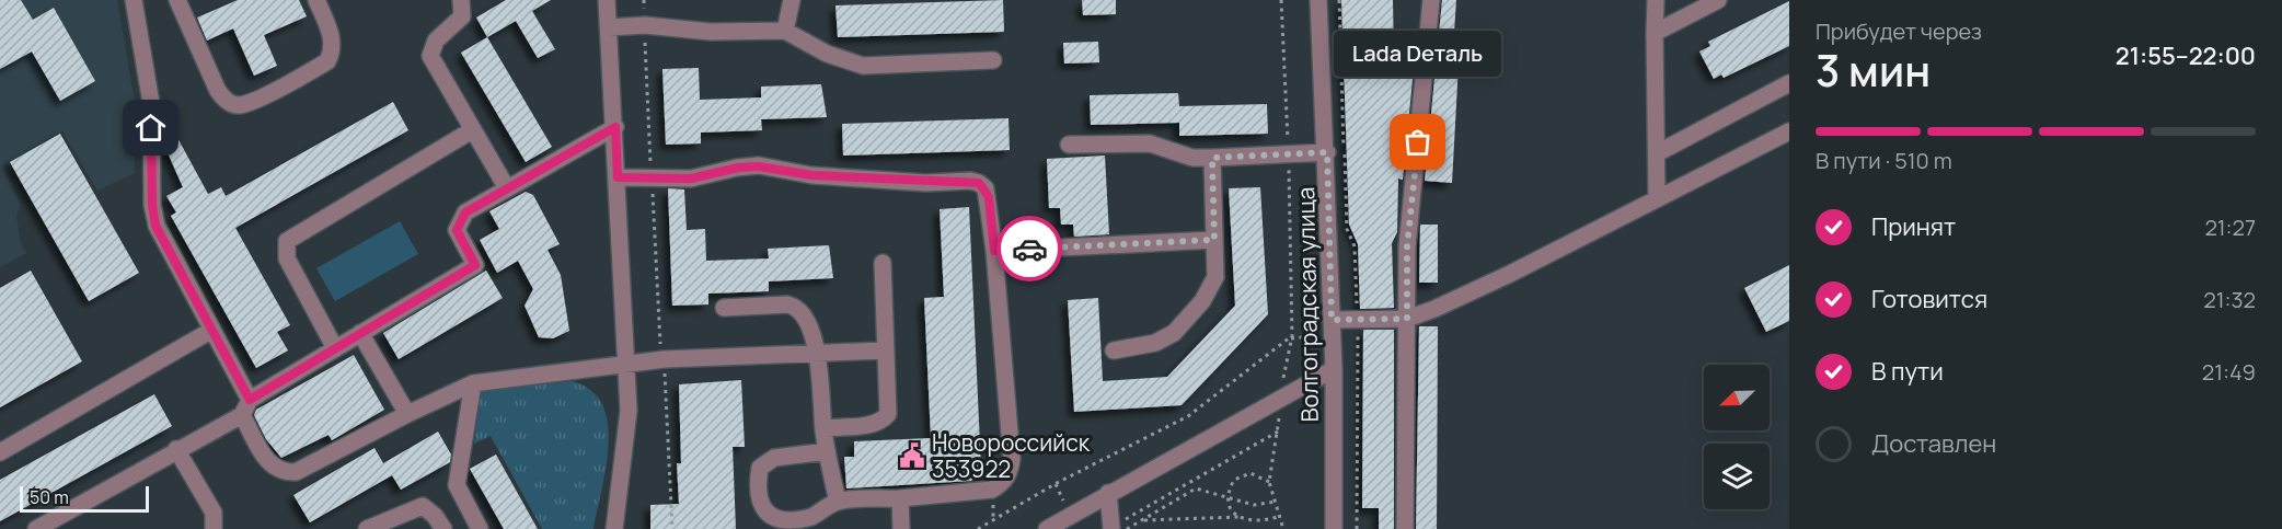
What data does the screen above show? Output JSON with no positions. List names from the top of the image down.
{
  "streets": {
    "street": ["Волгоградская улица"]
  },
  "places": {
    "other": ["Lada Dеталь"],
    "public building": ["Новороссийск 353922"]
  },
  "scale_bar": "50 m",
  "north": "bottom left",
  "page": {
    "heading": ["3 мин", "Прибудет через", "21:55–22:00"],
    "bubble": "Lada Dеталь",
    "bar": "В пути · 510 m",
    "list": [
      ["Принят", "21:27"],
      ["Готовится", "21:32"],
      ["В пути", "21:49"],
      "Доставлен"
    ],
    "scale": "50 m"
  }
}
